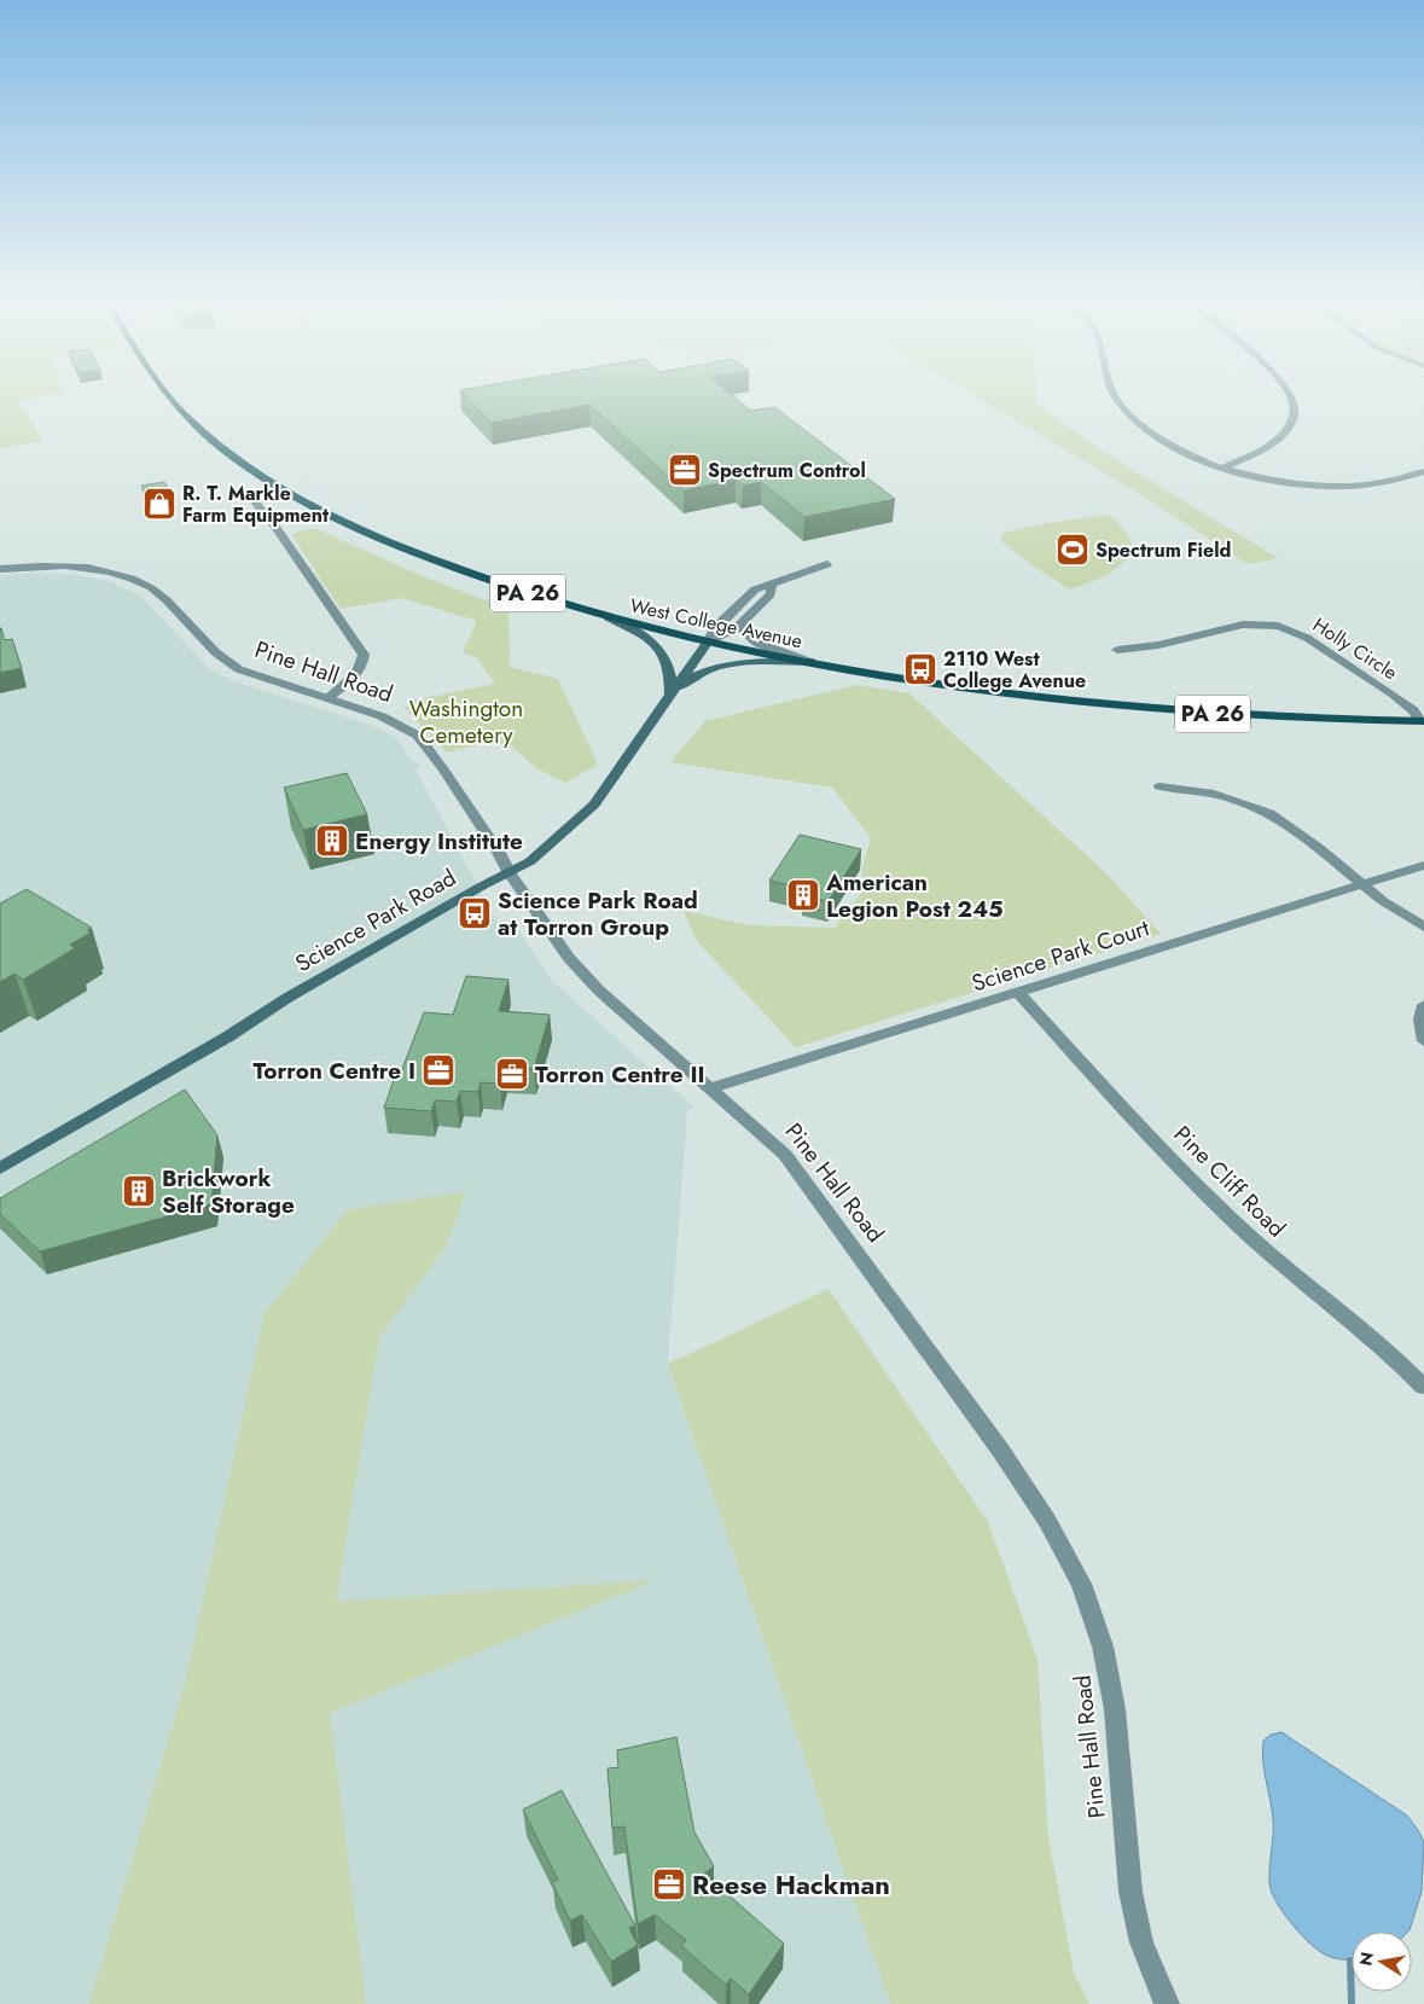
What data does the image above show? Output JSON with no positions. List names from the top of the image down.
{
  "streets": {
    "main road": ["PA 26", "West College Avenue", "Science Park Road"],
    "street": [
      "Holly Circle",
      "Pine Hall Road",
      "Science Park Court",
      "Pine Cliff Road"
    ]
  },
  "crossings": [
    ["West College Avenue", "Holly Circle"],
    ["West College Avenue", "Science Park Road"],
    ["Pine Hall Road", "Science Park Road"],
    ["Pine Hall Road", "Science Park Court"],
    ["Science Park Court", "Pine Cliff Road"]
  ],
  "parks": ["Washington Cemetery"],
  "places": {
    "office": [
      "Spectrum Control",
      "Torron Centre I",
      "Torron Centre II",
      "Reese Hackman"
    ],
    "shop": ["R. T. Markle Farm Equipment"],
    "sports": ["Spectrum Field"],
    "bus stop": ["2110 West College Avenue", "Science Park Road at Torron Group"],
    "building": ["Energy Institute", "American Legion Post 245", "Brickwork Self Storage"]
  },
  "north": "left"
}
